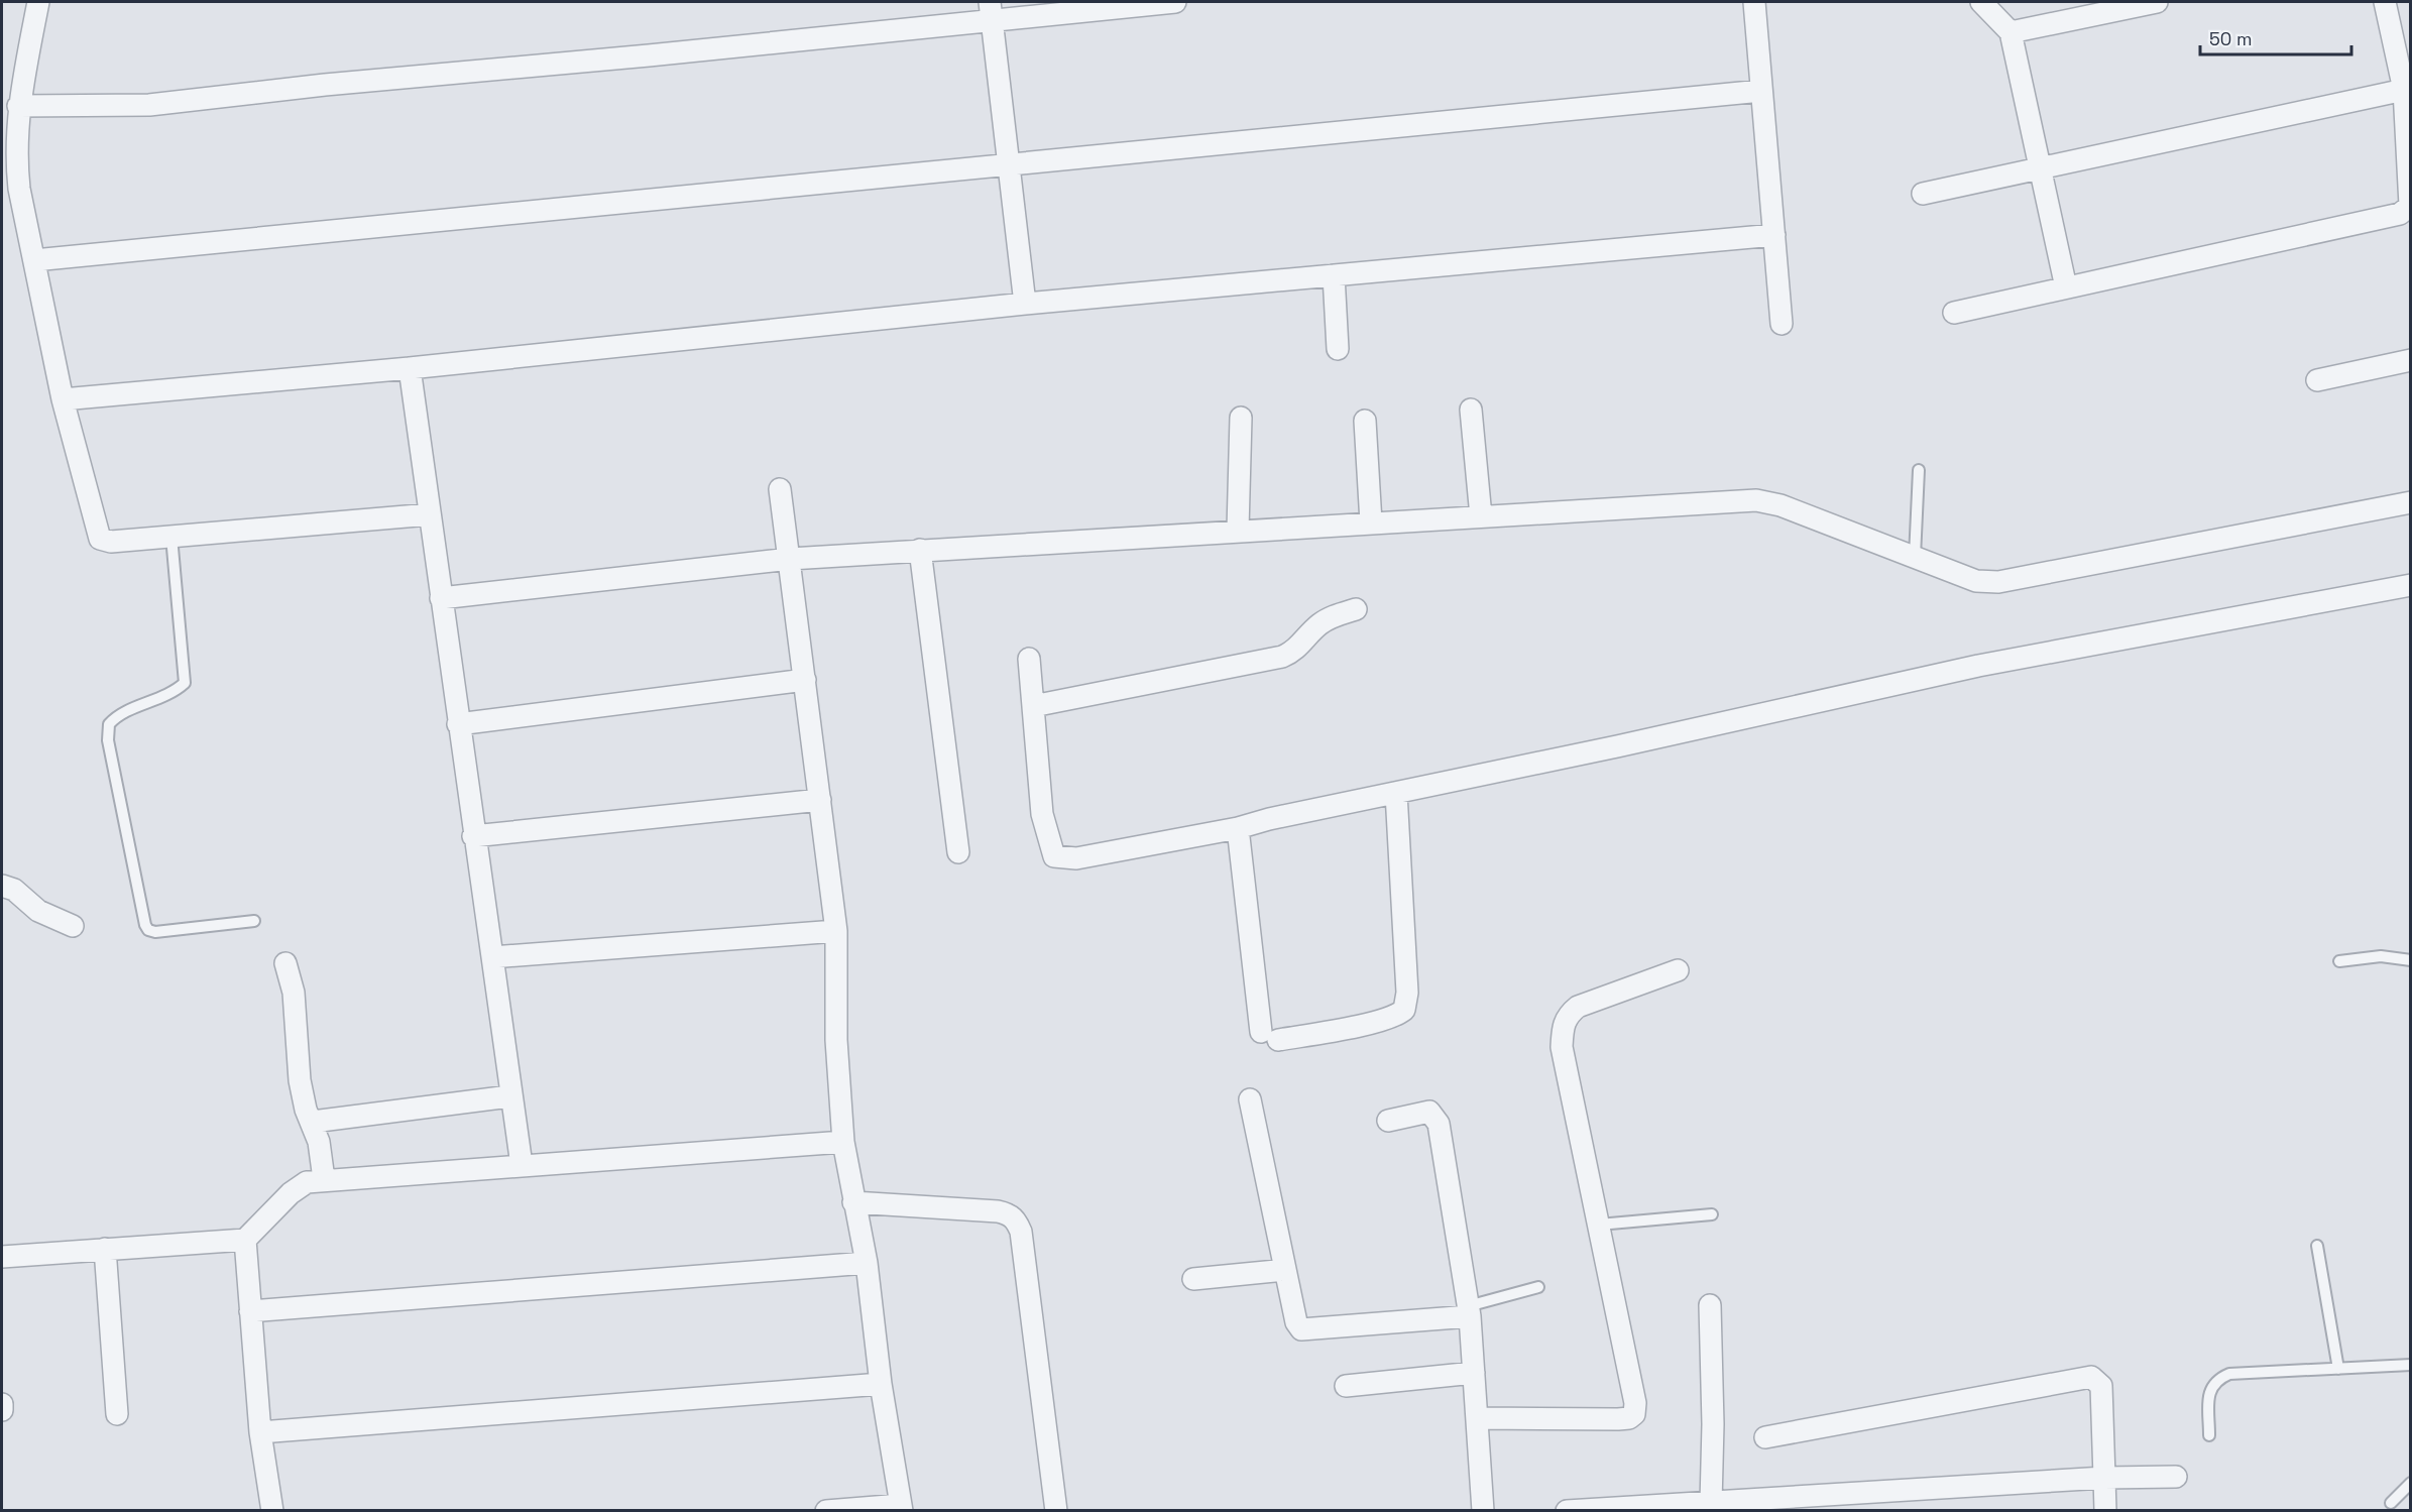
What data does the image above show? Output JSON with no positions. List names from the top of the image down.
{
  "scale_bar": "50 m"
}
